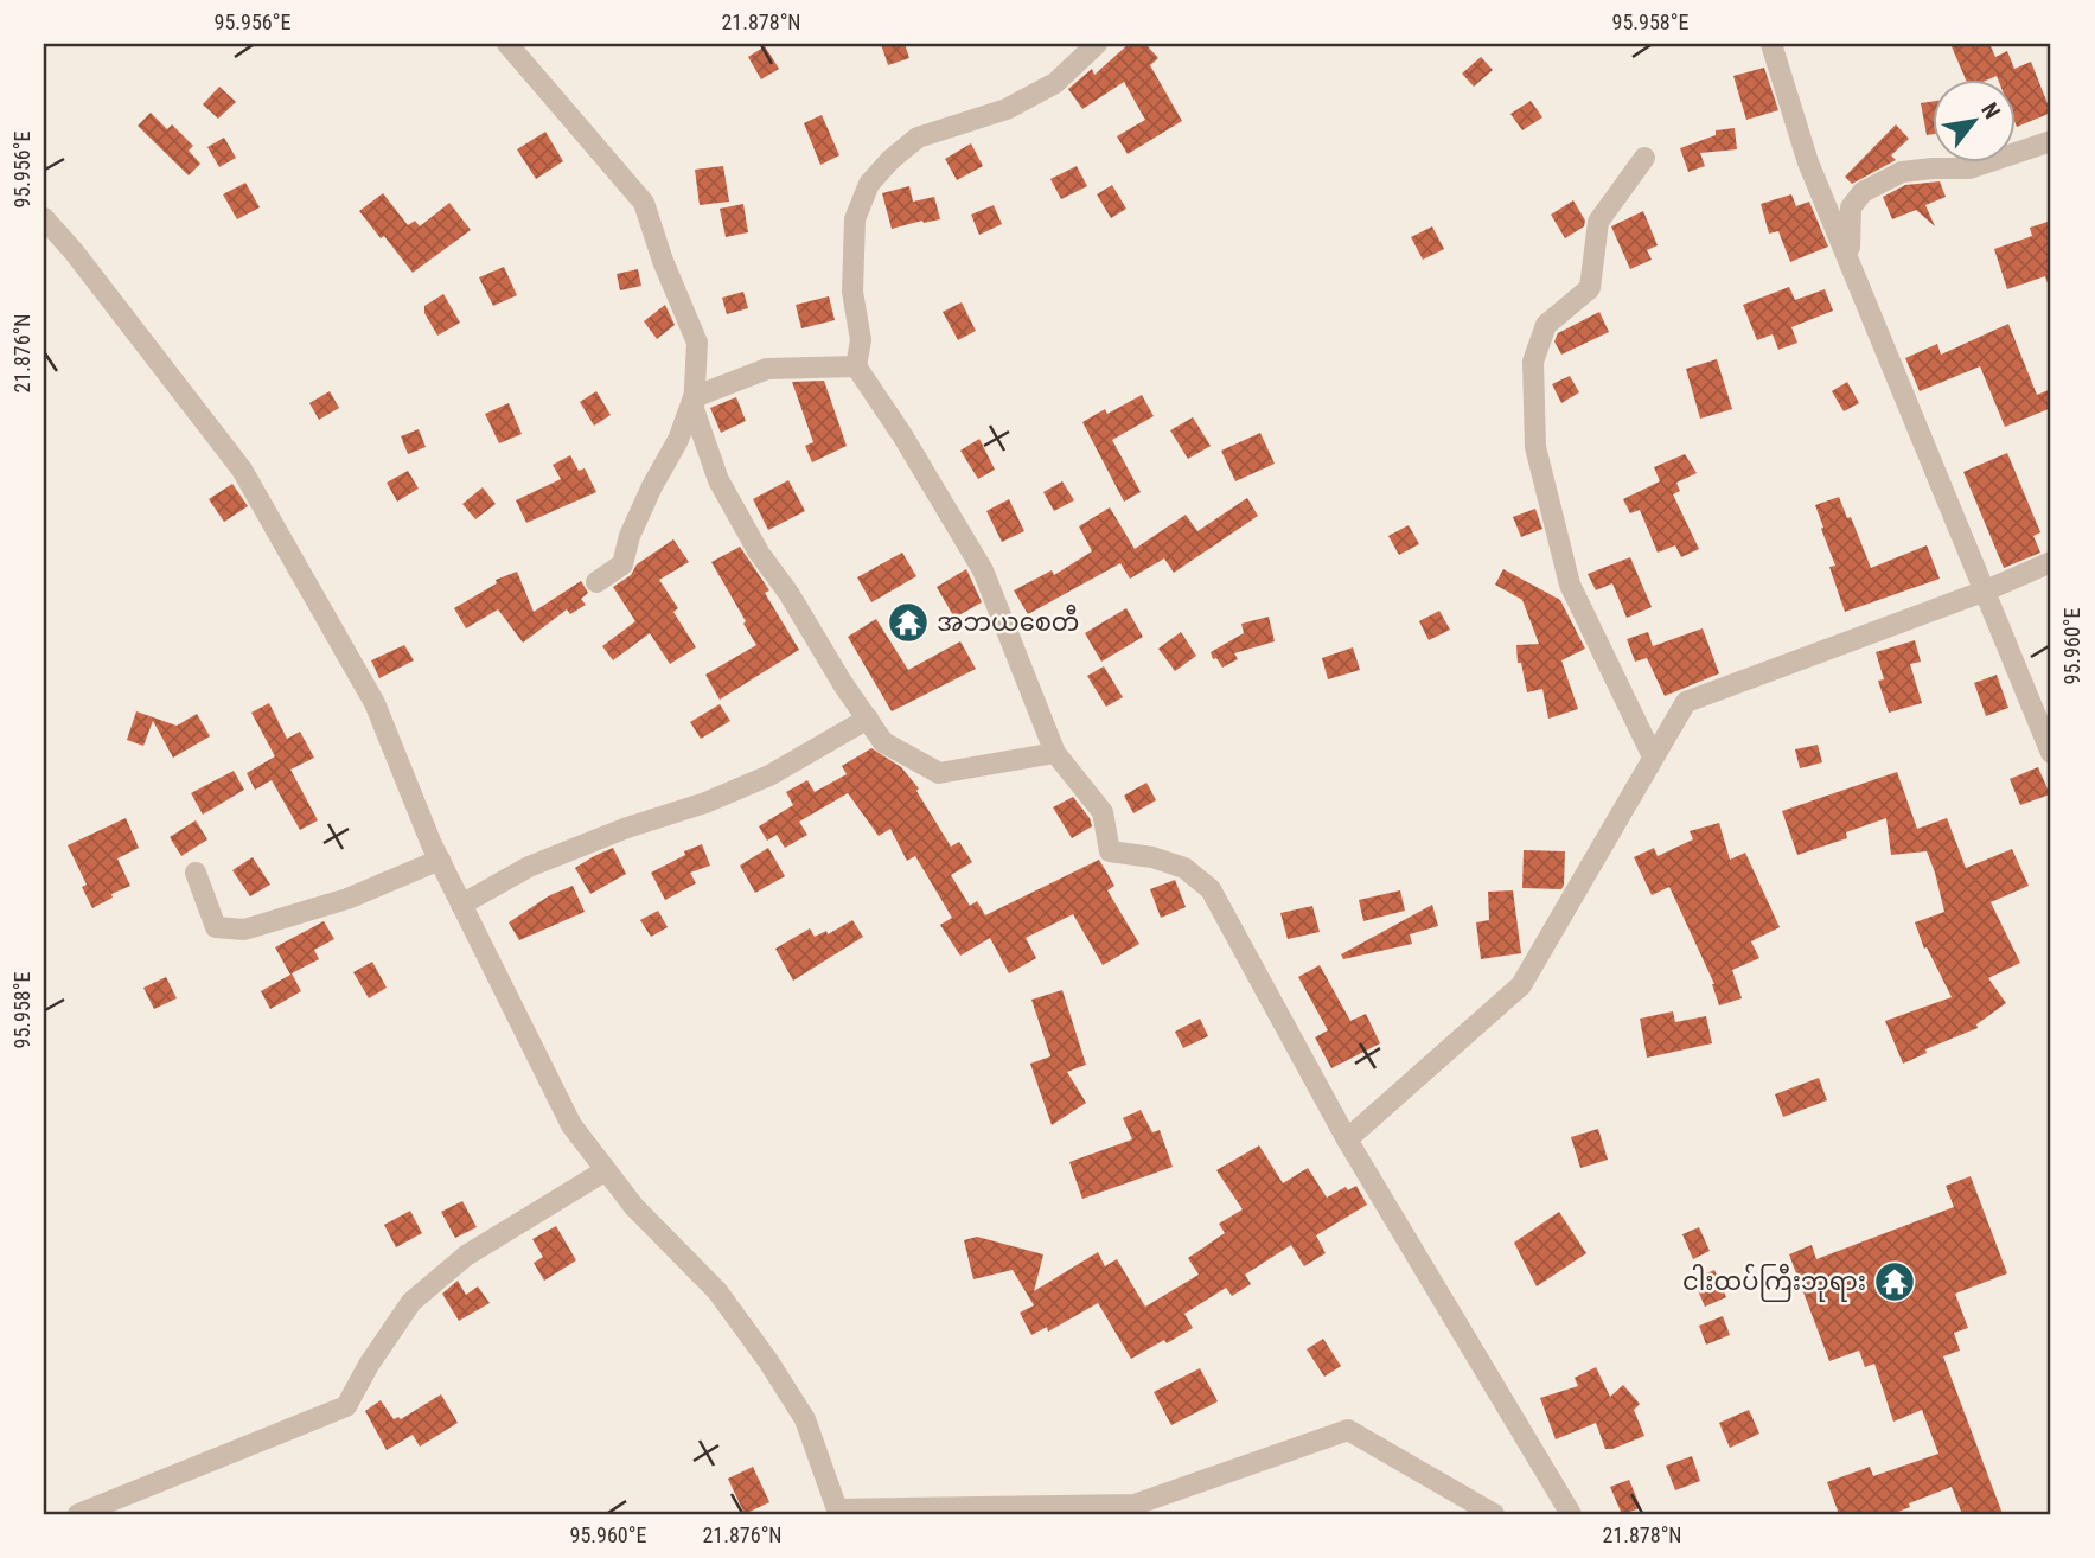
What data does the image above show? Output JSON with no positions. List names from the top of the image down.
{
  "places": {
    "temple": ["အဘယစေတီ", "ငါးထပ်ကြီးဘုရား"]
  },
  "north": "top right",
  "coordinates": [
    "95.956°E",
    "21.878°N",
    "95.958°E",
    "21.876°N",
    "95.960°E"
  ]
}
